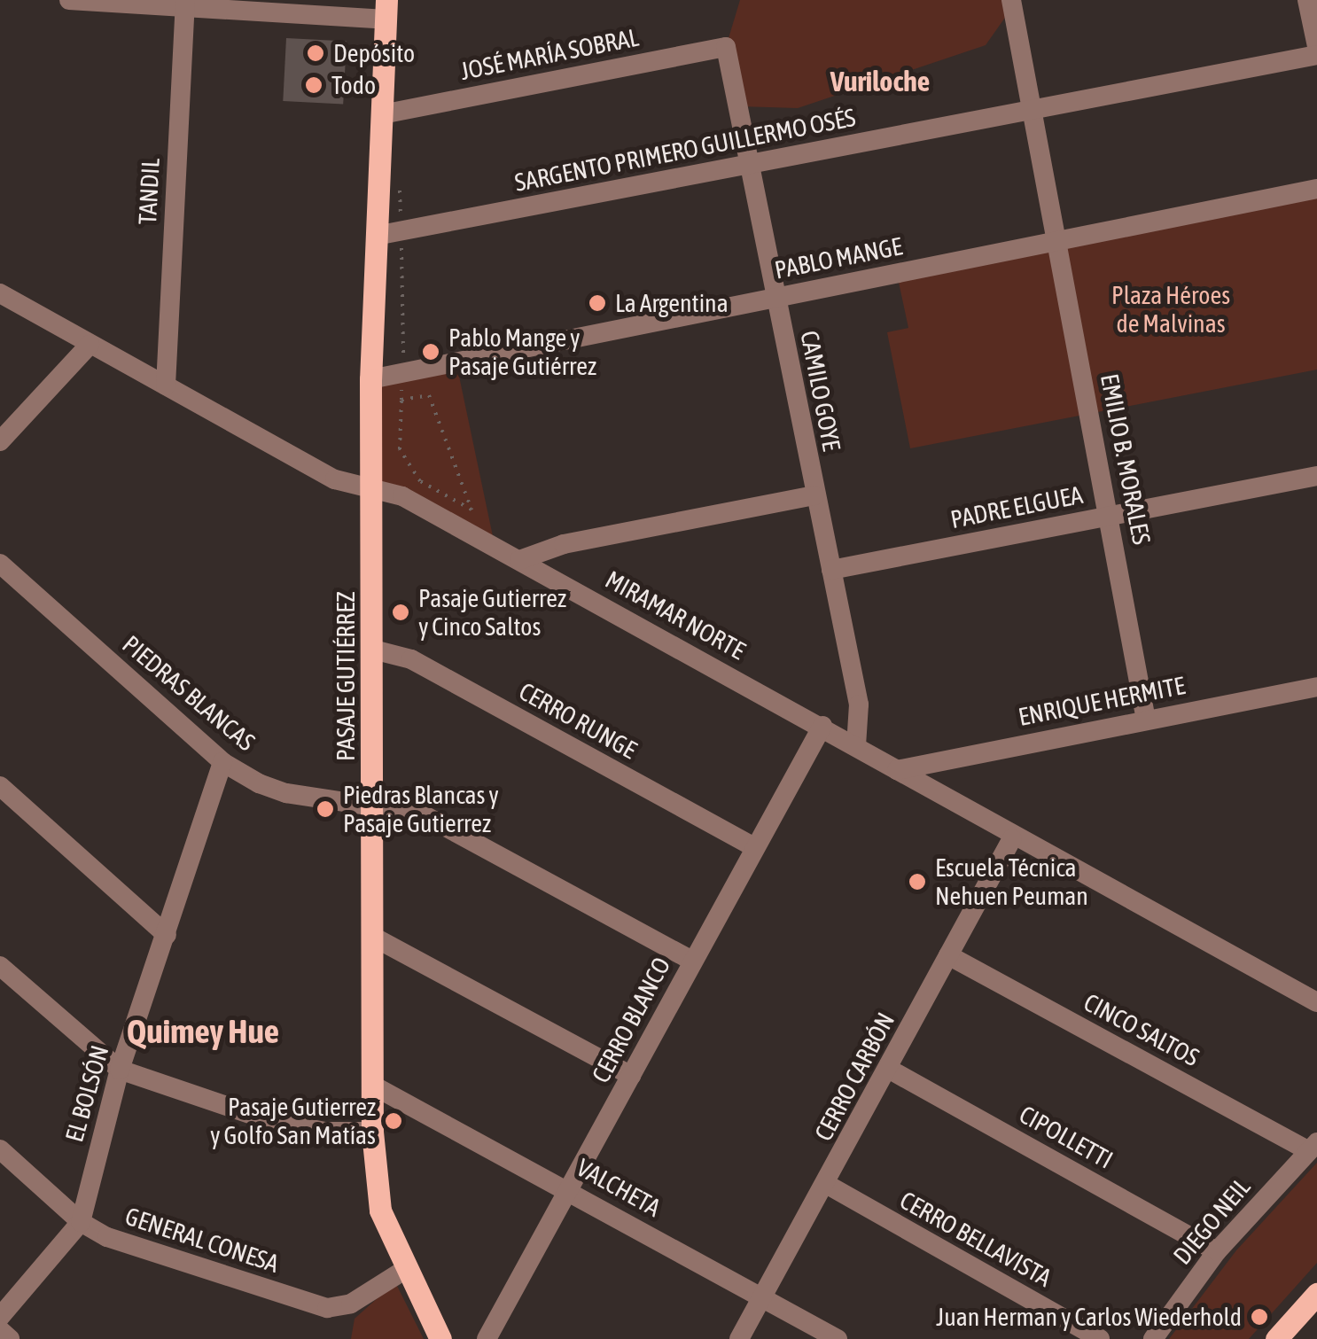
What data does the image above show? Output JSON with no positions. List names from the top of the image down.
{
  "streets": {
    "main road": ["PASAJE GUTIÉRREZ"],
    "street": [
      "JOSÉ MARÍA SOBRAL",
      "SARGENTO PRIMERO GUILLERMO OSÉS",
      "TANDIL",
      "PABLO MANGE",
      "CAMILO GOYE",
      "EMILIO B. MORALES",
      "PADRE ELGUEA",
      "MIRAMAR NORTE",
      "PIEDRAS BLANCAS",
      "ENRIQUE HERMITE",
      "CERRO RUNGE",
      "CERRO BLANCO",
      "CINCO SALTOS",
      "CERRO CARBÓN",
      "EL BOLSÓN",
      "CIPOLLETTI",
      "VALCHETA",
      "DIEGO NEIL",
      "CERRO BELLAVISTA",
      "GENERAL CONESA"
    ]
  },
  "crossings": [
    ["JOSÉ MARÍA SOBRAL", "CAMILO GOYE"],
    ["JOSÉ MARÍA SOBRAL", "PASAJE GUTIÉRREZ"],
    ["SARGENTO PRIMERO GUILLERMO OSÉS", "CAMILO GOYE"],
    ["SARGENTO PRIMERO GUILLERMO OSÉS", "EMILIO B. MORALES"],
    ["SARGENTO PRIMERO GUILLERMO OSÉS", "PASAJE GUTIÉRREZ"],
    ["TANDIL", "MIRAMAR NORTE"],
    ["PABLO MANGE", "CAMILO GOYE"],
    ["PABLO MANGE", "EMILIO B. MORALES"],
    ["PABLO MANGE", "PASAJE GUTIÉRREZ"],
    ["CAMILO GOYE", "PADRE ELGUEA"],
    ["CAMILO GOYE", "MIRAMAR NORTE"],
    ["EMILIO B. MORALES", "PADRE ELGUEA"],
    ["EMILIO B. MORALES", "ENRIQUE HERMITE"],
    ["MIRAMAR NORTE", "PASAJE GUTIÉRREZ"],
    ["MIRAMAR NORTE", "ENRIQUE HERMITE"],
    ["MIRAMAR NORTE", "CERRO BLANCO"],
    ["MIRAMAR NORTE", "CERRO CARBÓN"],
    ["PASAJE GUTIÉRREZ", "PIEDRAS BLANCAS"],
    ["PASAJE GUTIÉRREZ", "CERRO RUNGE"],
    ["PASAJE GUTIÉRREZ", "VALCHETA"],
    ["PASAJE GUTIÉRREZ", "GENERAL CONESA"],
    ["PIEDRAS BLANCAS", "EL BOLSÓN"],
    ["CERRO RUNGE", "CERRO BLANCO"],
    ["CERRO BLANCO", "VALCHETA"],
    ["CINCO SALTOS", "CERRO CARBÓN"],
    ["CINCO SALTOS", "DIEGO NEIL"],
    ["CERRO CARBÓN", "CIPOLLETTI"],
    ["CERRO CARBÓN", "VALCHETA"],
    ["CERRO CARBÓN", "CERRO BELLAVISTA"],
    ["EL BOLSÓN", "GENERAL CONESA"],
    ["CIPOLLETTI", "DIEGO NEIL"]
  ],
  "districts": ["Vuriloche", "Quimey Hue"],
  "parks": ["Plaza Héroes de Malvinas"],
  "places": [
    "Depósito",
    "Todo",
    "La Argentina",
    "Pablo Mange y Pasaje Gutiérrez",
    "Pasaje Gutierrez y Cinco Saltos",
    "Piedras Blancas y Pasaje Gutierrez",
    "Escuela Técnica Nehuen Peuman",
    "Pasaje Gutierrez y Golfo San Matías",
    "Juan Herman y Carlos Wiederhold"
  ]
}
